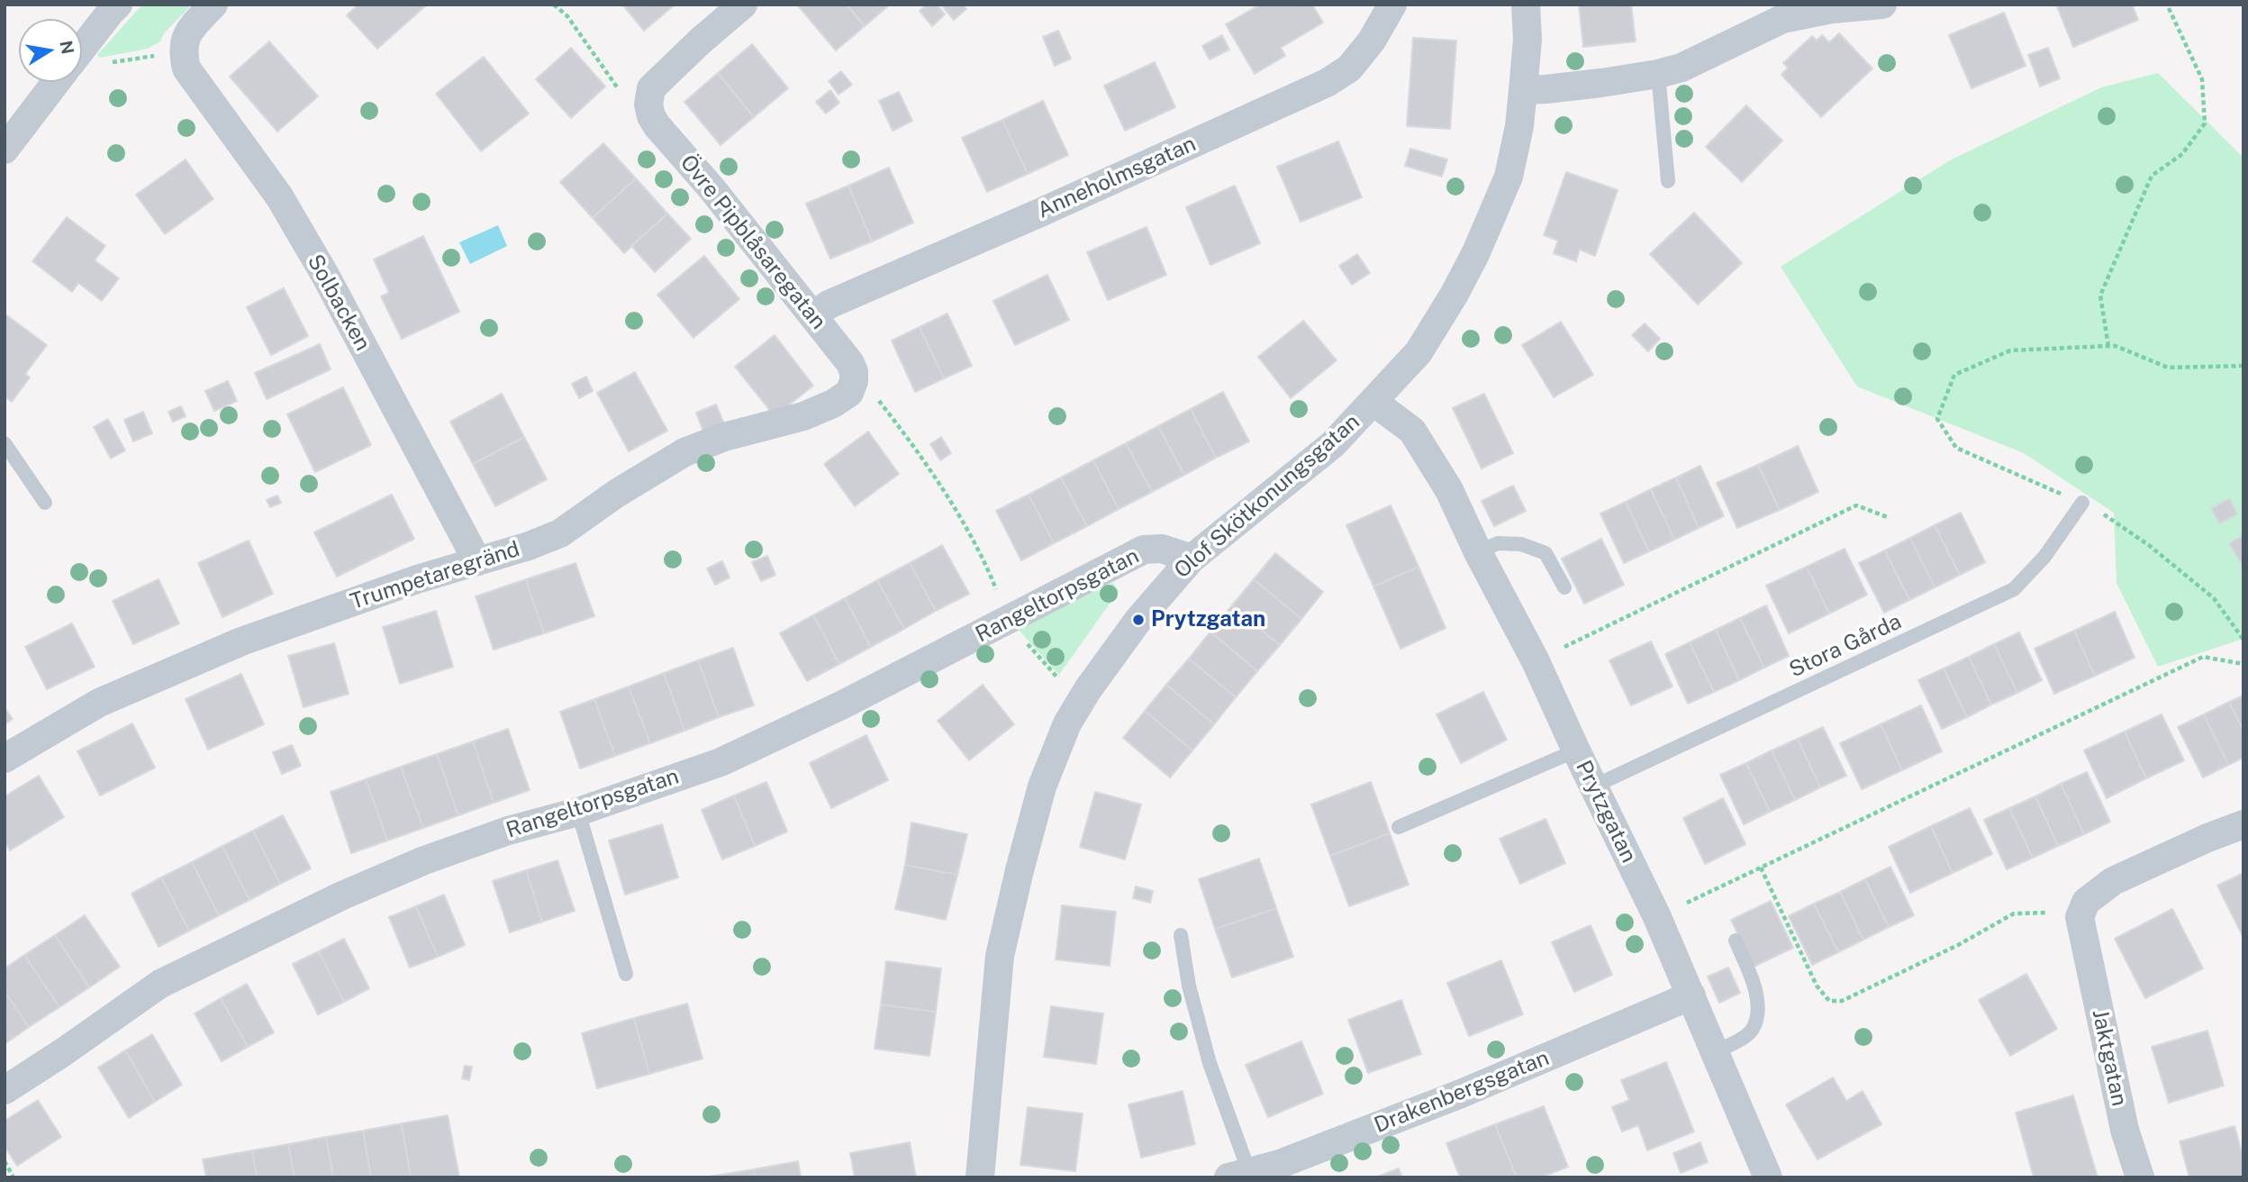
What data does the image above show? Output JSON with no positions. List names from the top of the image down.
{
  "streets": {
    "street": [
      "Anneholmsgatan",
      "Övre Pipblåsaregatan",
      "Solbacken",
      "Olof Skötkonungsgatan",
      "Trumpetaregränd",
      "Rangeltorpsgatan",
      "Prytzgatan",
      "Jaktgatan",
      "Drakenbergsgatan"
    ],
    "lane": ["Stora Gårda"]
  },
  "crossings": [
    ["Anneholmsgatan", "Övre Pipblåsaregatan"],
    ["Övre Pipblåsaregatan", "Trumpetaregränd"],
    ["Solbacken", "Trumpetaregränd"],
    ["Olof Skötkonungsgatan", "Rangeltorpsgatan"],
    ["Olof Skötkonungsgatan", "Prytzgatan"],
    ["Stora Gårda", "Prytzgatan"],
    ["Prytzgatan", "Drakenbergsgatan"]
  ],
  "places": ["Prytzgatan"],
  "north": "right"
}
